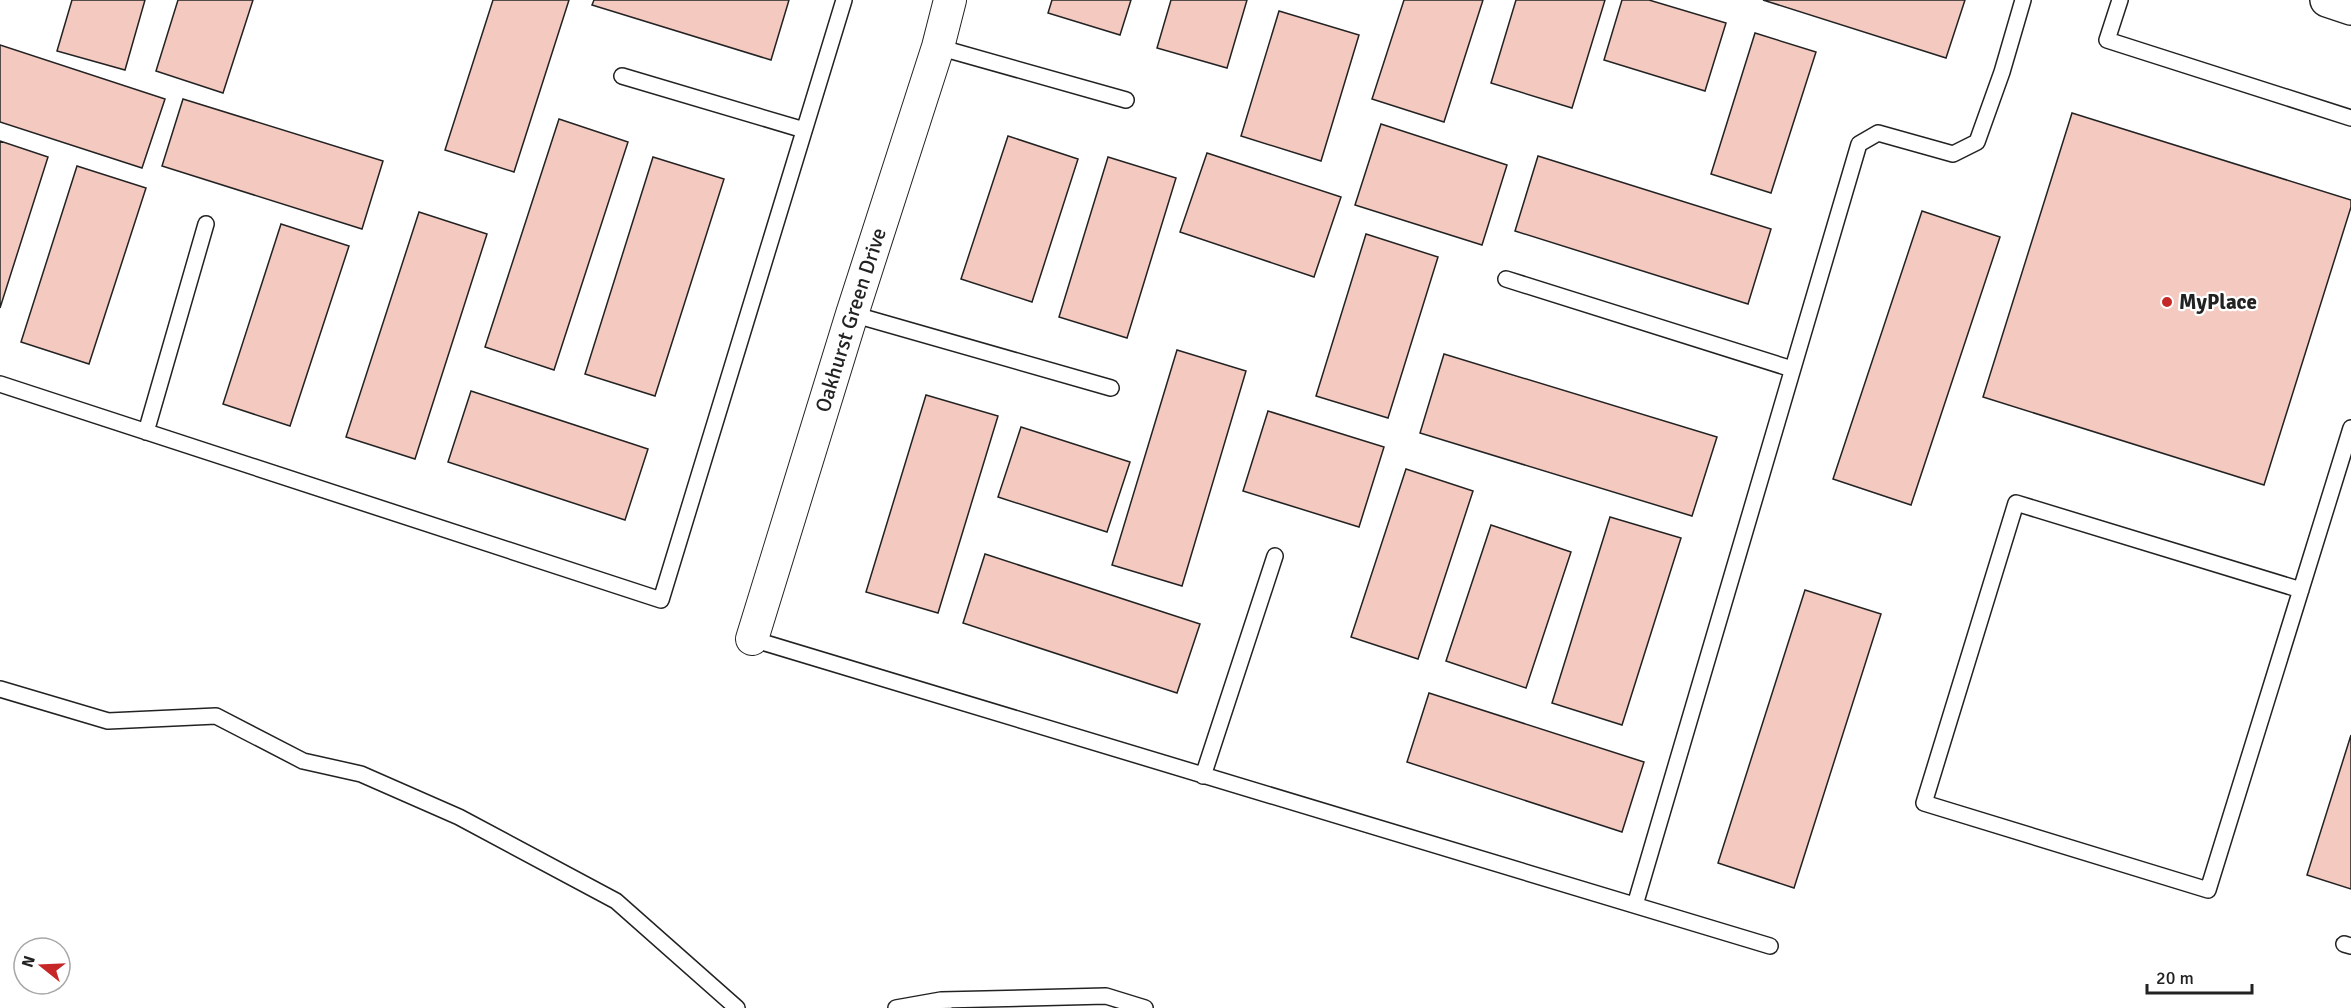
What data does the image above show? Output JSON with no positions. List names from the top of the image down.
{
  "streets": {
    "street": ["Oakhurst Green Drive"]
  },
  "places": ["MyPlace"],
  "scale_bar": "20 m",
  "north": "left"
}
